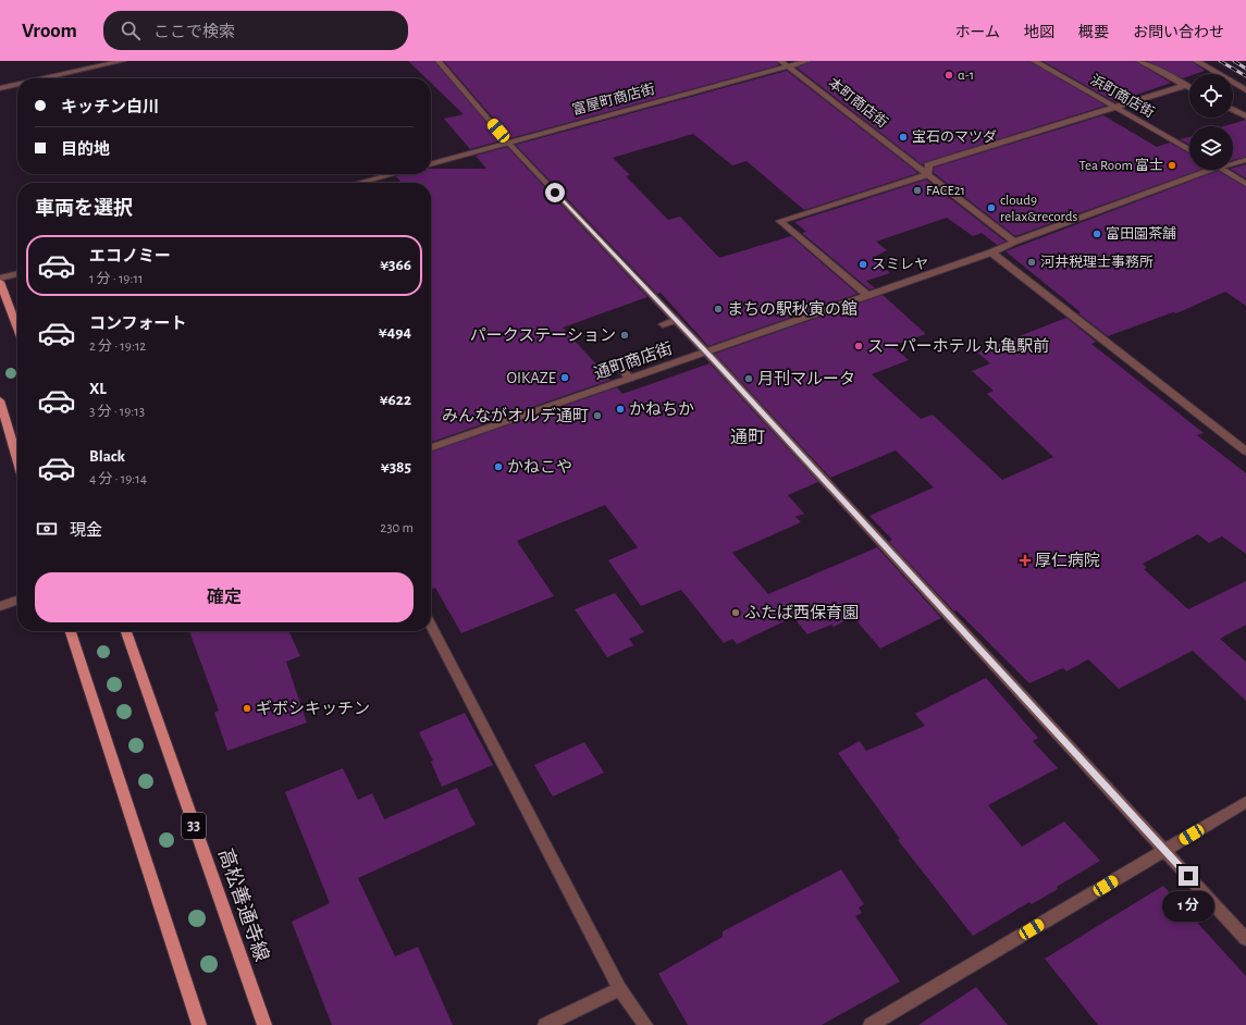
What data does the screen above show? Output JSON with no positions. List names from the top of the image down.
{
  "streets": {
    "main road": ["33", "高松善通寺線"],
    "street": [
      "浜町商店街",
      "富屋町商店街",
      "本町商店街",
      "通町商店街"
    ]
  },
  "crossings": [
    ["富屋町商店街", "本町商店街"],
    ["本町商店街", "通町商店街"]
  ],
  "districts": ["通町"],
  "places": {
    "other": [
      "α-1",
      "宝石のマツダ",
      "Tea Room 富士",
      "FACE21",
      "cloud9 relax&records",
      "富田園茶舗",
      "河井税理士事務所",
      "スミレヤ",
      "まちの駅秋寅の館",
      "パークステーション",
      "スーパーホテル 丸亀駅前",
      "OIKAZE",
      "月刊マルータ",
      "かねちか",
      "みんながオルデ通町",
      "かねこや",
      "ふたば西保育園",
      "ギボシキッチン"
    ],
    "health": ["厚仁病院"]
  },
  "page": {
    "header": "Vroom",
    "search": "ここで検索",
    "nav": [
      "ホーム",
      "地図",
      "概要",
      "お問い合わせ"
    ],
    "banner": ["キッチン白川", "目的地"],
    "heading": "車両を選択",
    "list": [
      {
        "name": "エコノミー",
        "note": "1 分 · 19:11",
        "value": "¥366"
      },
      {
        "name": "コンフォート",
        "note": "2 分 · 19:12",
        "value": "¥494"
      },
      {
        "name": "XL",
        "note": "3 分 · 19:13",
        "value": "¥622"
      },
      {
        "name": "Black",
        "note": "4 分 · 19:14",
        "value": "¥385"
      }
    ],
    "pay": ["現金", "230 m"],
    "buttons": "確定",
    "bubble": "1 分"
  }
}
